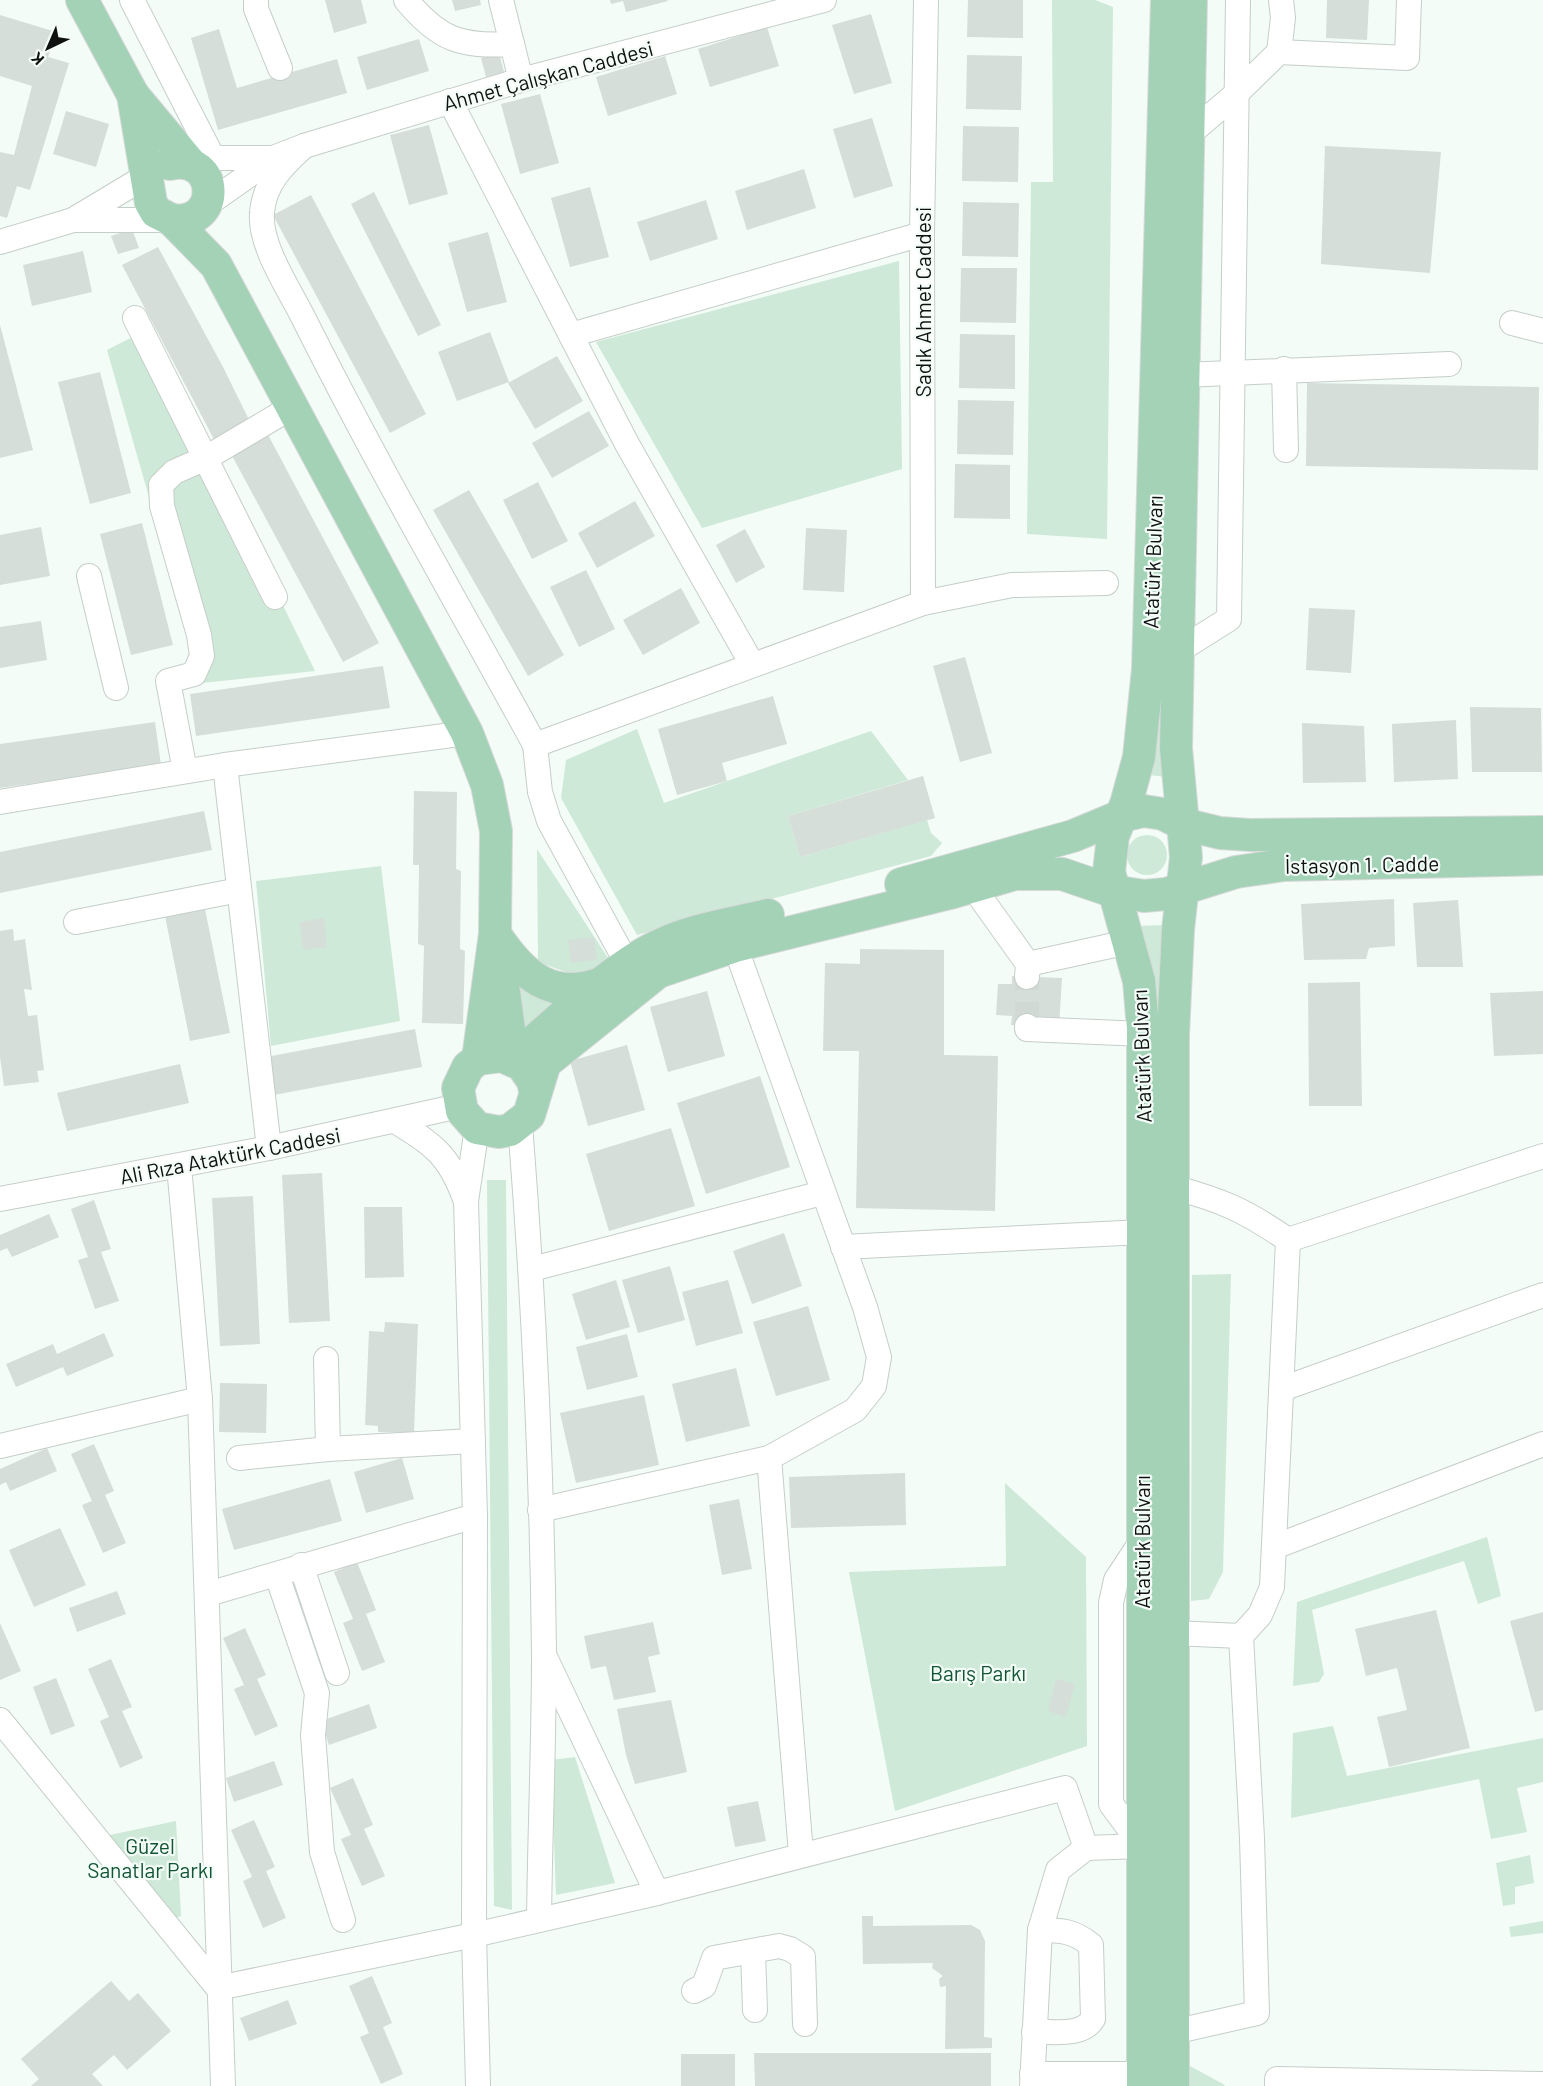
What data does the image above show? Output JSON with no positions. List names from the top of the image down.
{
  "streets": {
    "main road": ["Atatürk Bulvarı", "İstasyon 1. Cadde"],
    "street": ["Ahmet Çalışkan Caddesi", "Sadık Ahmet Caddesi", "Ali Rıza Ataktürk Caddesi"]
  },
  "crossings": [
    ["Atatürk Bulvarı", "İstasyon 1. Cadde"]
  ],
  "parks": ["Barış Parkı", "Güzel Sanatlar Parkı"],
  "north": "bottom left"
}
